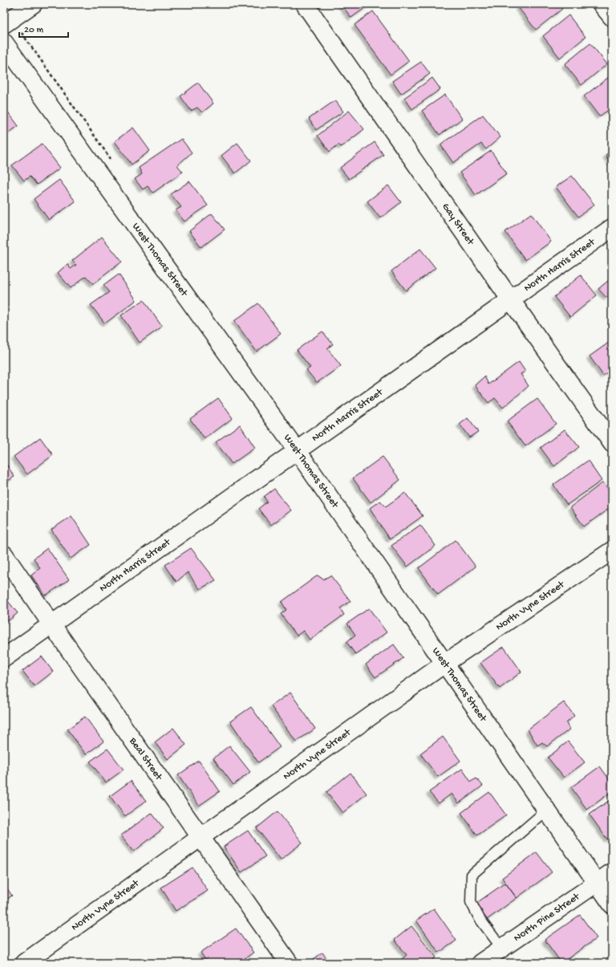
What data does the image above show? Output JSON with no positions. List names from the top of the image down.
{
  "streets": {
    "street": [
      "Gay Street",
      "West Thomas Street",
      "North Harris Street",
      "North Vyne Street",
      "Beal Street",
      "North Pine Street"
    ]
  },
  "crossings": [
    ["Gay Street", "North Harris Street"],
    ["West Thomas Street", "North Harris Street"],
    ["West Thomas Street", "North Vyne Street"],
    ["West Thomas Street", "North Pine Street"],
    ["North Harris Street", "Beal Street"],
    ["North Vyne Street", "Beal Street"]
  ],
  "scale_bar": "20 m"
}
